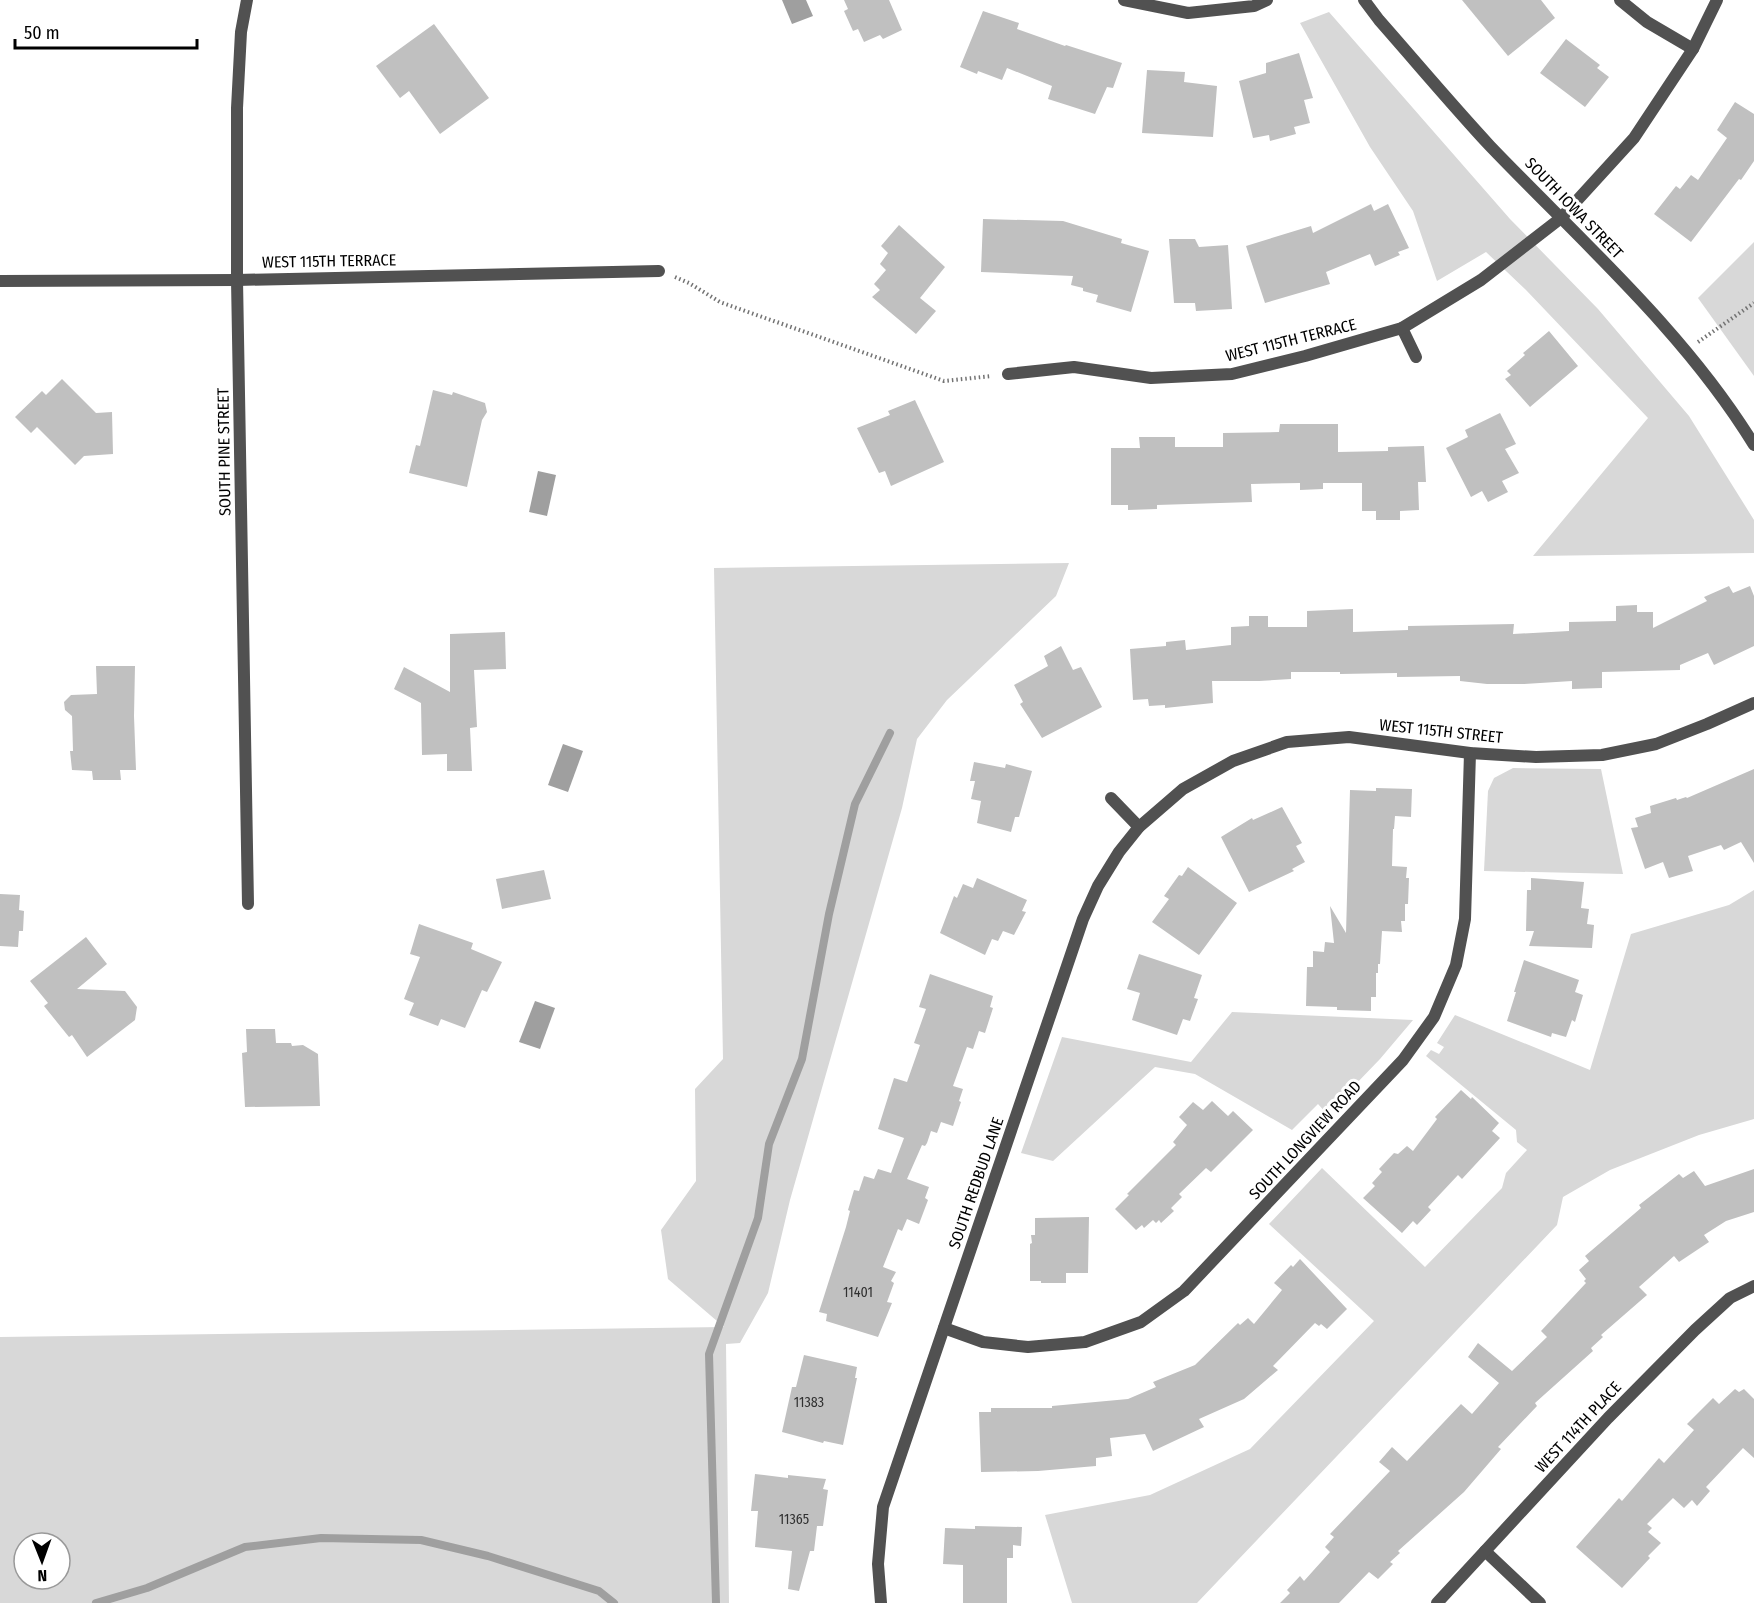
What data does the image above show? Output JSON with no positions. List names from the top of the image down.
{
  "streets": {
    "street": [
      "SOUTH IOWA STREET",
      "WEST 115TH TERRACE",
      "SOUTH PINE STREET",
      "WEST 115TH STREET",
      "SOUTH LONGVIEW ROAD",
      "SOUTH REDBUD LANE",
      "WEST 114TH PLACE"
    ]
  },
  "crossings": [
    ["SOUTH IOWA STREET", "WEST 115TH TERRACE"],
    ["WEST 115TH TERRACE", "SOUTH PINE STREET"],
    ["WEST 115TH STREET", "SOUTH LONGVIEW ROAD"],
    ["WEST 115TH STREET", "SOUTH REDBUD LANE"],
    ["SOUTH LONGVIEW ROAD", "SOUTH REDBUD LANE"]
  ],
  "house_numbers": ["11401", "11383", "11365"],
  "scale_bar": "50 m",
  "north": "bottom"
}
